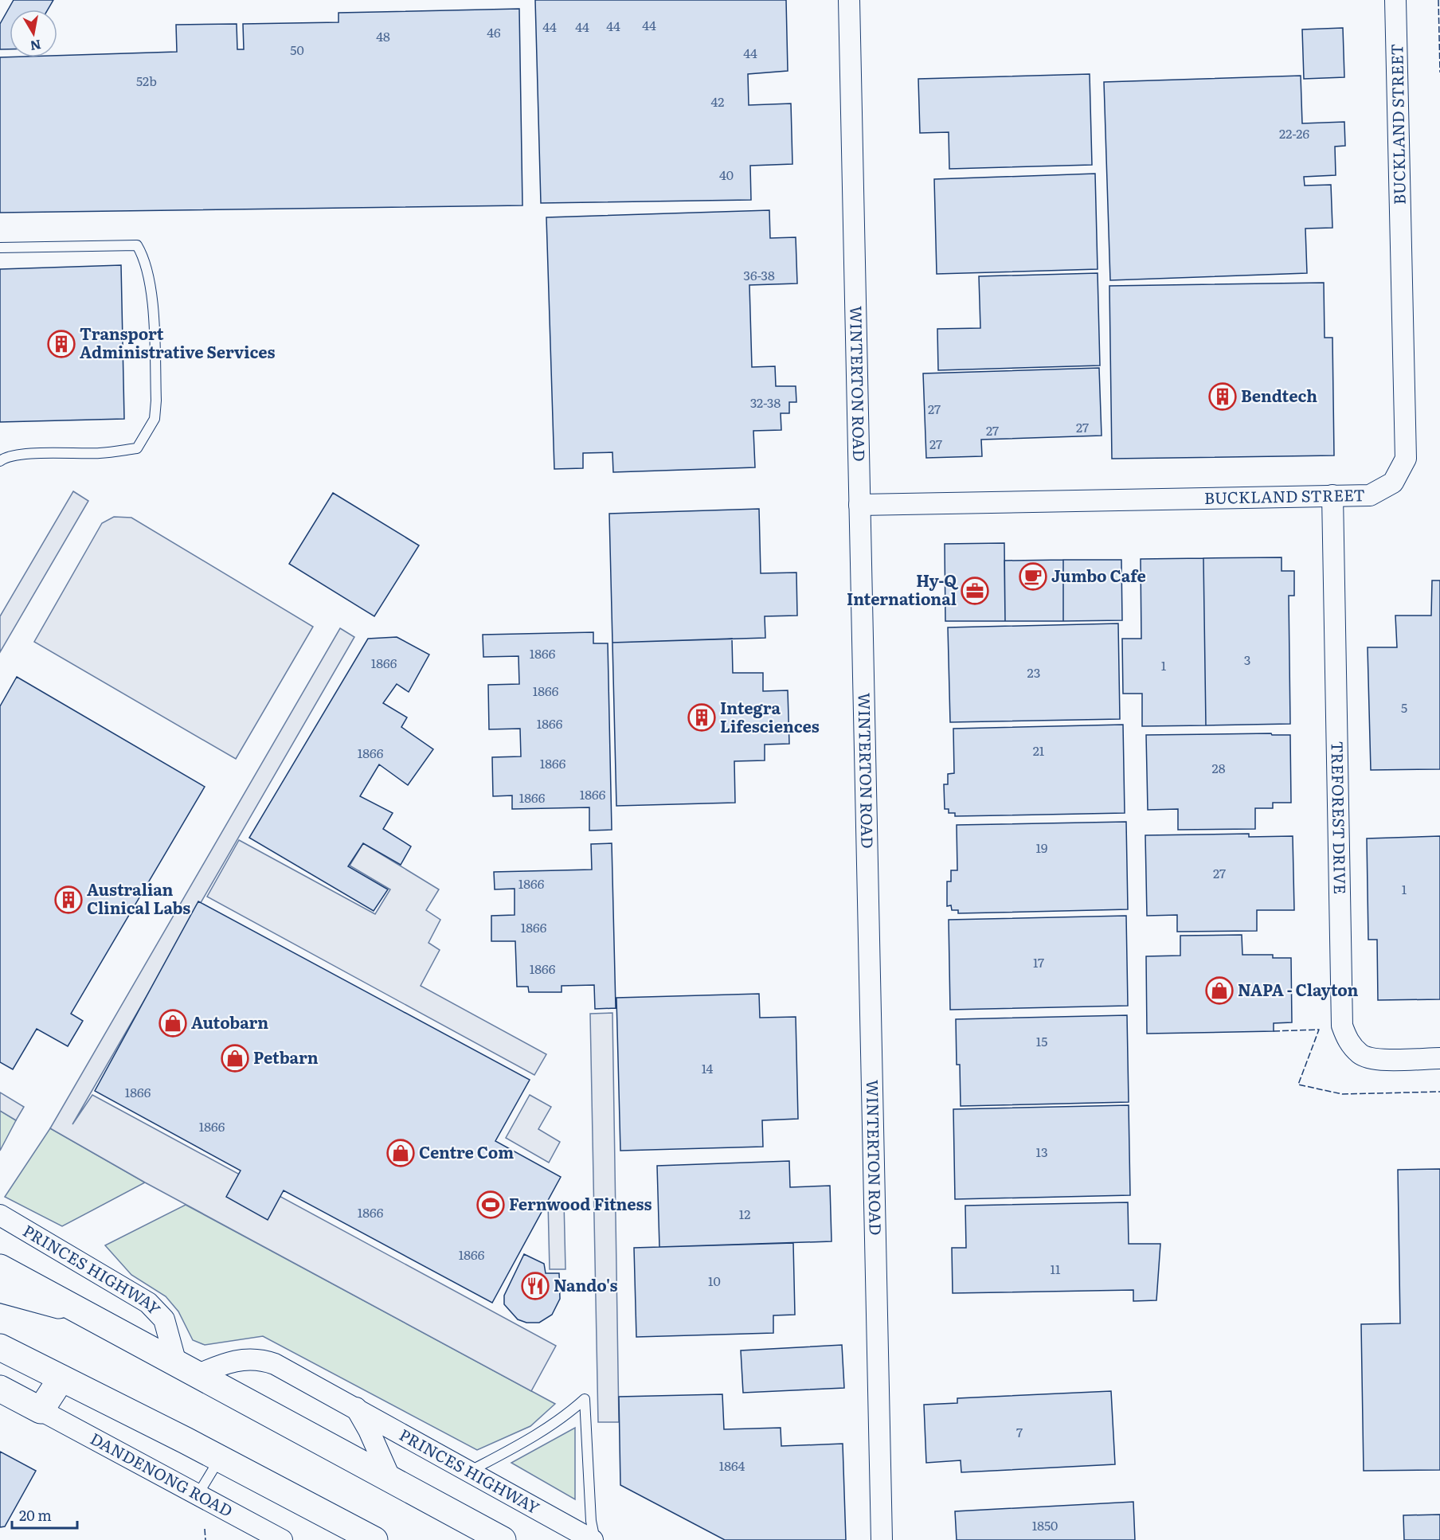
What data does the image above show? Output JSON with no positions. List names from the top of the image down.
{
  "streets": {
    "street": [
      "BUCKLAND STREET",
      "WINTERTON ROAD",
      "TREFOREST DRIVE",
      "PRINCES HIGHWAY",
      "DANDENONG ROAD"
    ]
  },
  "crossings": [
    ["BUCKLAND STREET", "WINTERTON ROAD"],
    ["BUCKLAND STREET", "TREFOREST DRIVE"]
  ],
  "places": {
    "building": [
      "Transport Administrative Services",
      "Bendtech",
      "Integra Lifesciences",
      "Australian Clinical Labs"
    ],
    "cafe": ["Jumbo Cafe"],
    "office": ["Hy-Q International"],
    "shop": [
      "NAPA - Clayton",
      "Autobarn",
      "Petbarn",
      "Centre Com"
    ],
    "sports": ["Fernwood Fitness"],
    "restaurant": ["Nando's"]
  },
  "house_numbers": [
    "44",
    "44",
    "44",
    "44",
    "46",
    "48",
    "50",
    "44",
    "52b",
    "42",
    "22-26",
    "40",
    "36-38",
    "32-38",
    "27",
    "27",
    "27",
    "27",
    "1866",
    "3",
    "1866",
    "1",
    "23",
    "1866",
    "5",
    "1866",
    "21",
    "1866",
    "1866",
    "28",
    "1866",
    "1866",
    "19",
    "27",
    "1866",
    "1",
    "1866",
    "17",
    "1866",
    "15",
    "14",
    "1866",
    "1866",
    "13",
    "1866",
    "12",
    "1866",
    "11",
    "10",
    "7",
    "1864",
    "1850"
  ],
  "scale_bar": "20 m",
  "north": "bottom"
}
